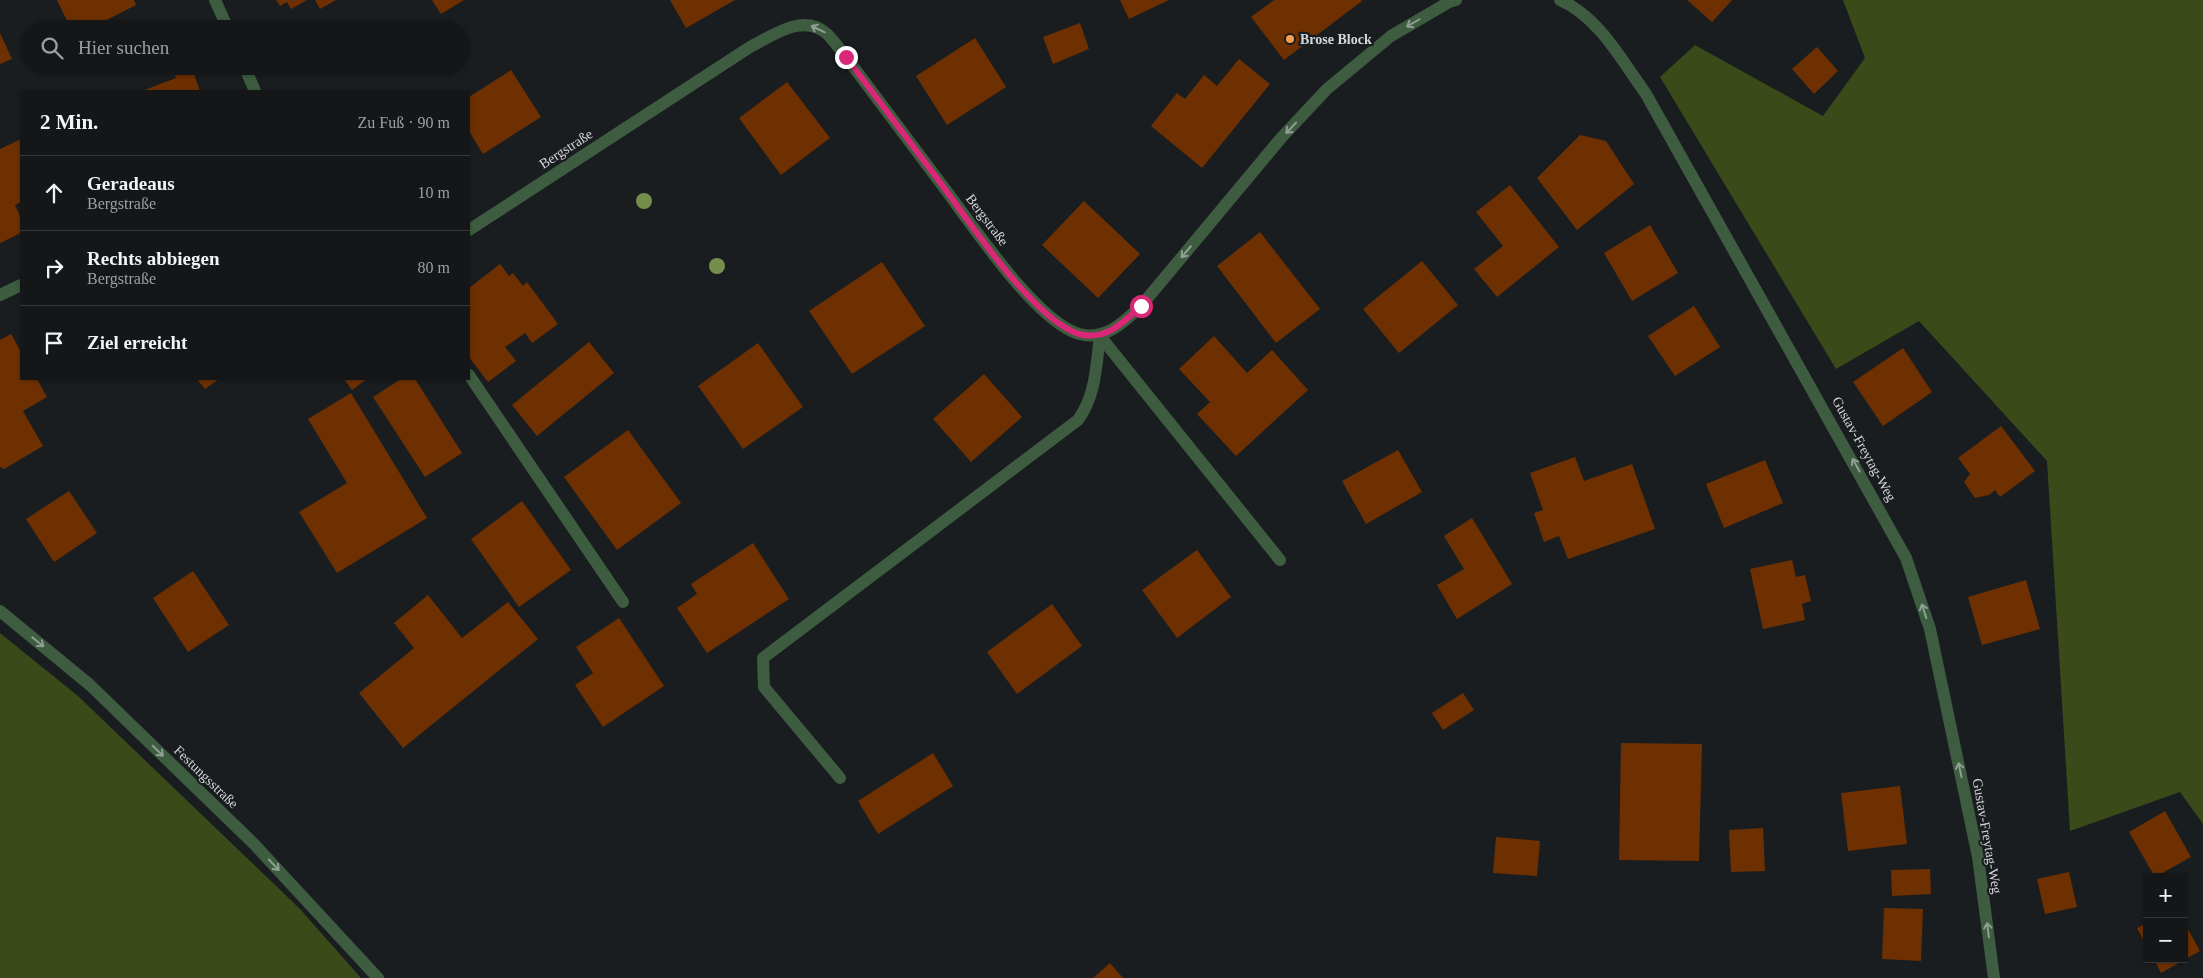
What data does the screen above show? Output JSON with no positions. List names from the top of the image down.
{
  "streets": {
    "street": ["Bergstraße", "Gustav-Freytag-Weg", "Festungsstraße"]
  },
  "one_way": ["Gustav-Freytag-Weg", "Festungsstraße"],
  "places": ["Brose Block"],
  "page": {
    "search": "Hier suchen",
    "heading": ["2 Min.", "Zu Fuß · 90 m"],
    "list": [
      ["Geradeaus", "Bergstraße", "10 m"],
      ["Rechts abbiegen", "Bergstraße", "80 m"],
      "Ziel erreicht"
    ],
    "map_buttons": ["+", "−"]
  }
}
